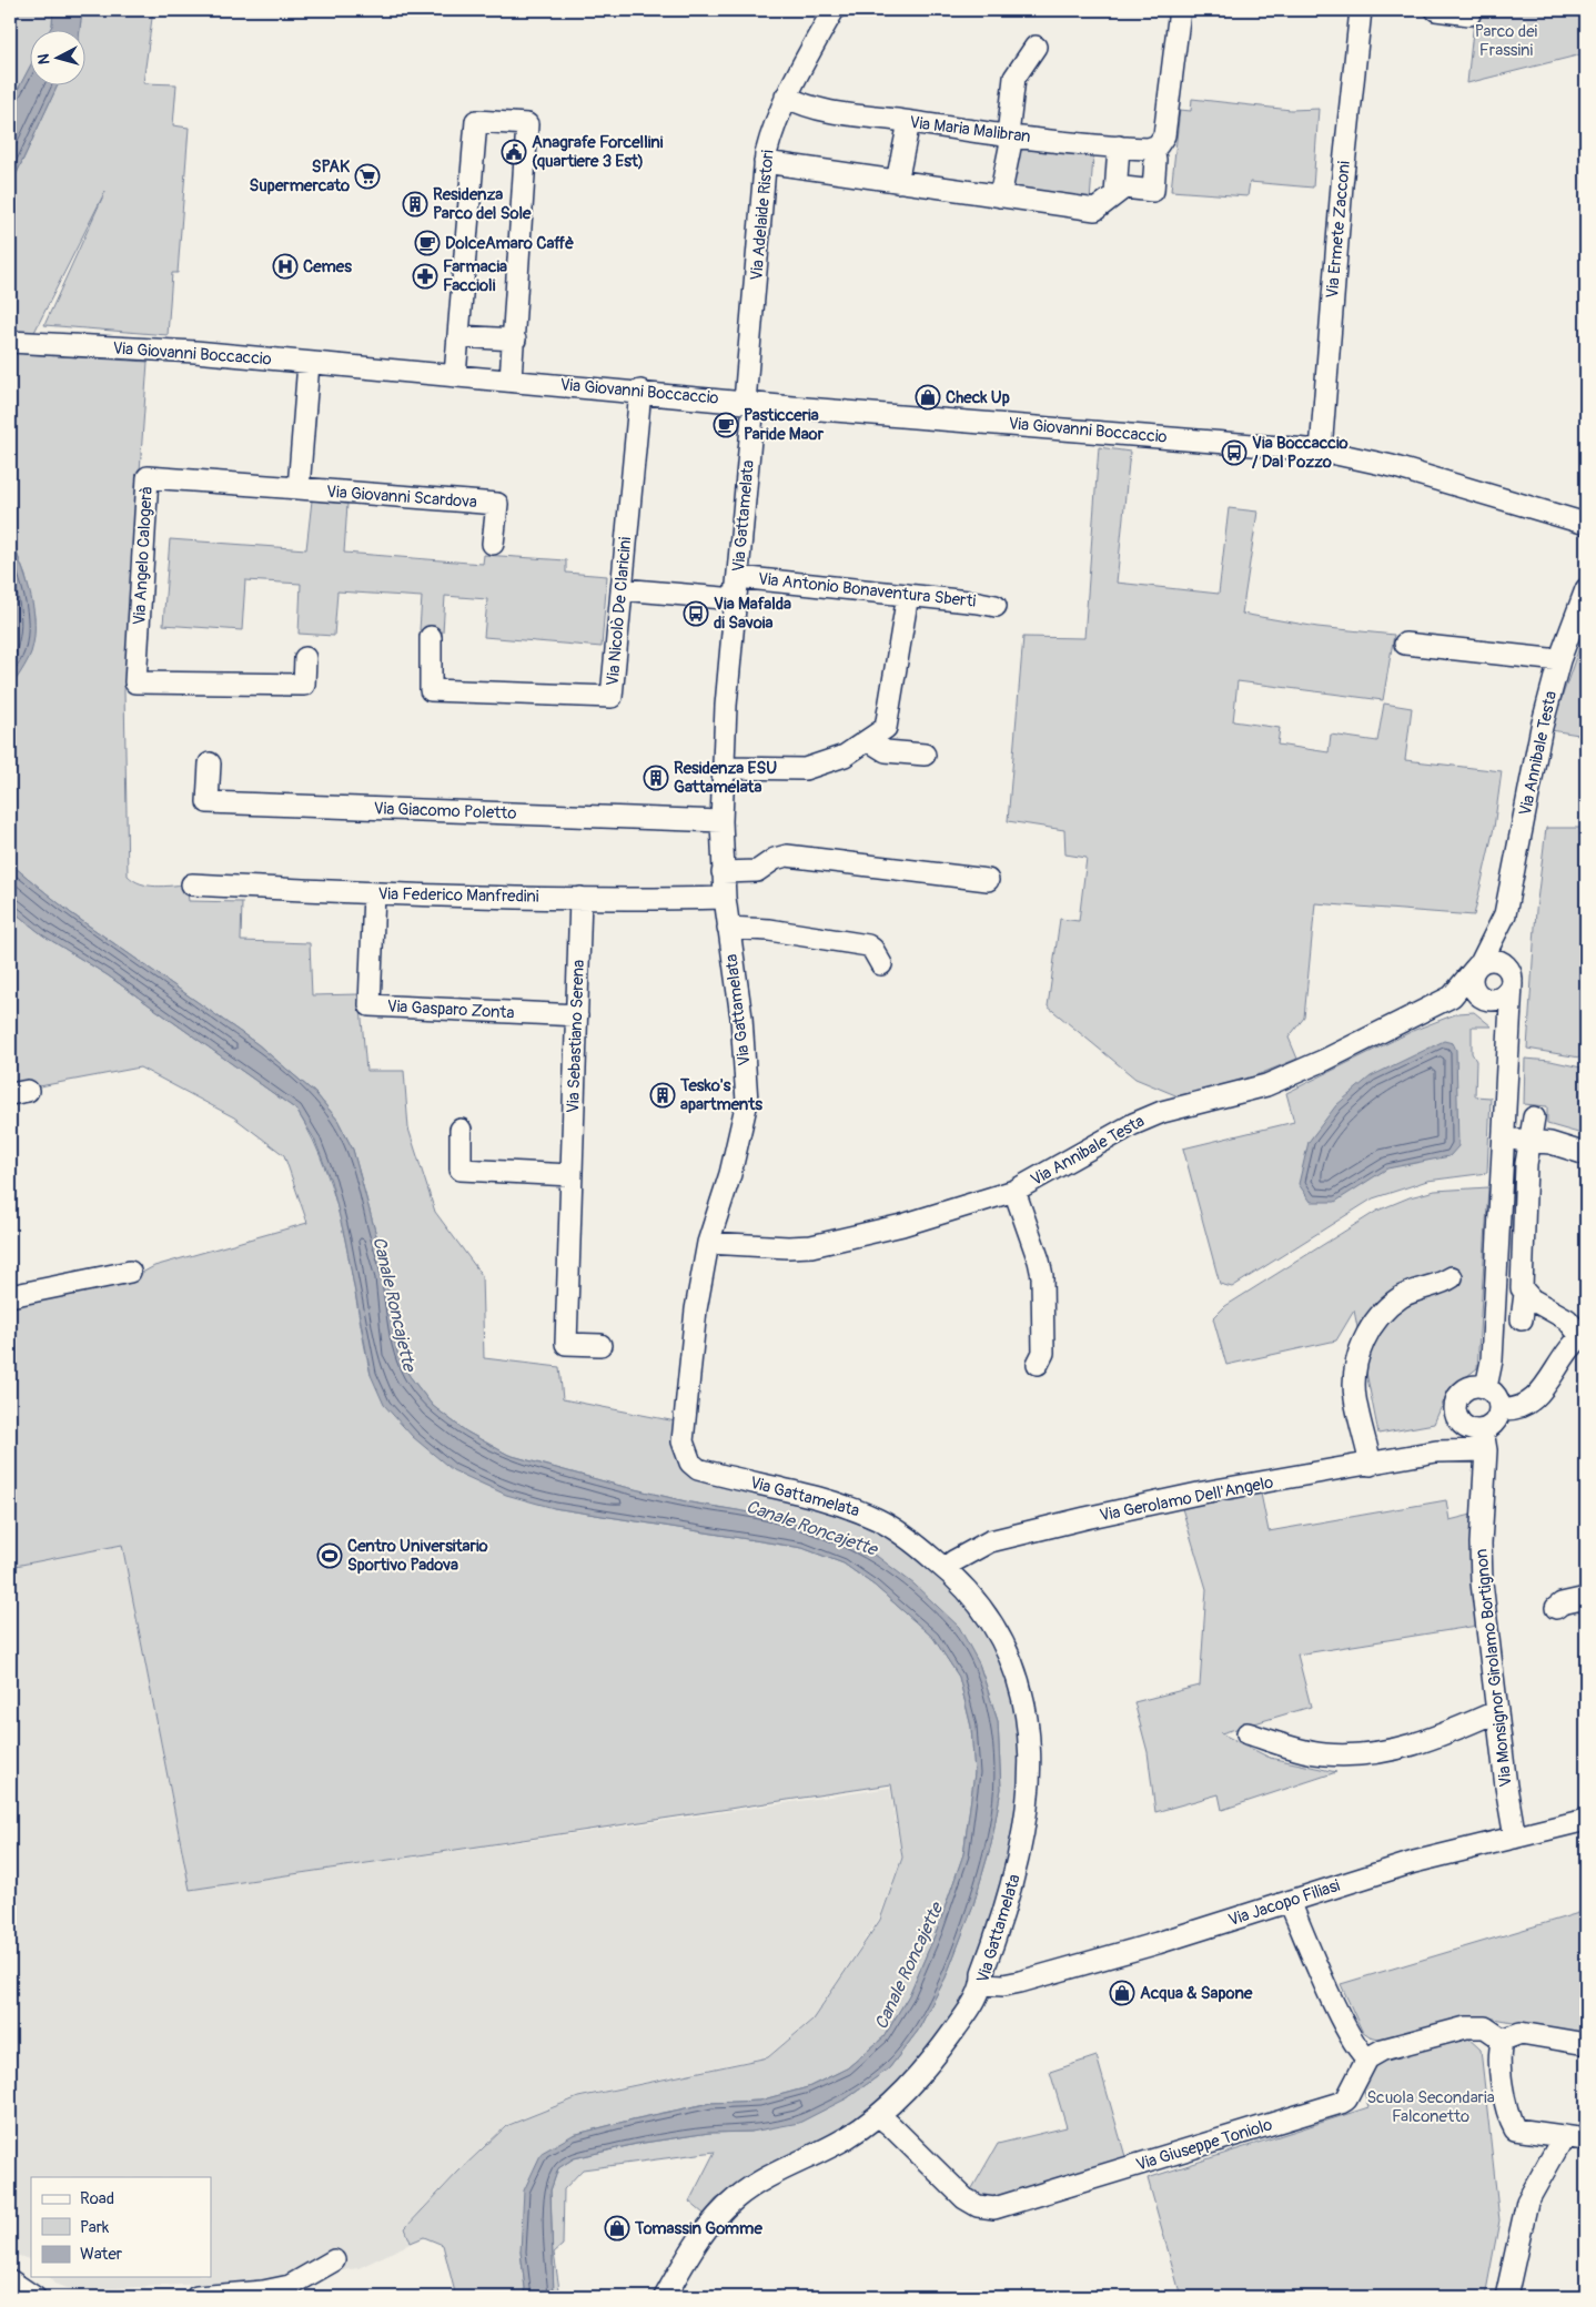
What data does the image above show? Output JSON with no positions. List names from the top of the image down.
{
  "streets": {
    "street": [
      "Via Maria Malibran",
      "Via Adelaide Ristori",
      "Via Ermete Zacconi",
      "Via Giovanni Boccaccio",
      "Via Giovanni Scardova",
      "Via Gattamelata",
      "Via Angelo Calogerà",
      "Via Antonio Bonaventura Sberti",
      "Via Nicolò De Claricini",
      "Via Annibale Testa",
      "Via Giacomo Poletto",
      "Via Federico Manfredini",
      "Via Gasparo Zonta",
      "Via Sebastiano Serena",
      "Via Gerolamo Dell'Angelo",
      "Via Monsignor Girolamo Bortignon",
      "Via Jacopo Filiasi",
      "Via Giuseppe Toniolo"
    ]
  },
  "crossings": [
    ["Via Maria Malibran", "Via Adelaide Ristori"],
    ["Via Adelaide Ristori", "Via Giovanni Boccaccio"],
    ["Via Adelaide Ristori", "Via Gattamelata"],
    ["Via Ermete Zacconi", "Via Giovanni Boccaccio"],
    ["Via Giovanni Boccaccio", "Via Gattamelata"],
    ["Via Giovanni Boccaccio", "Via Nicolò De Claricini"],
    ["Via Giovanni Scardova", "Via Angelo Calogerà"],
    ["Via Gattamelata", "Via Antonio Bonaventura Sberti"],
    ["Via Gattamelata", "Via Annibale Testa"],
    ["Via Gattamelata", "Via Giacomo Poletto"],
    ["Via Gattamelata", "Via Federico Manfredini"],
    ["Via Gattamelata", "Via Gerolamo Dell'Angelo"],
    ["Via Gattamelata", "Via Jacopo Filiasi"],
    ["Via Gattamelata", "Via Giuseppe Toniolo"],
    ["Via Federico Manfredini", "Via Gasparo Zonta"],
    ["Via Federico Manfredini", "Via Sebastiano Serena"],
    ["Via Gasparo Zonta", "Via Sebastiano Serena"],
    ["Via Gerolamo Dell'Angelo", "Via Monsignor Girolamo Bortignon"],
    ["Via Monsignor Girolamo Bortignon", "Via Jacopo Filiasi"]
  ],
  "water": ["Canale Roncajette"],
  "parks": ["Parco dei Frassini", "Scuola Secondaria Falconetto"],
  "places": {
    "public building": ["Anagrafe Forcellini (quartiere 3 Est)"],
    "supermarket": ["SPAK Supermercato"],
    "building": ["Residenza Parco del Sole", "Residenza ESU Gattamelata", "Tesko's apartments"],
    "cafe": ["DolceAmaro Caffè", "Pasticceria Paride Maor"],
    "hospital": ["Cemes"],
    "pharmacy": ["Farmacia Faccioli"],
    "shop": ["Check Up", "Acqua & Sapone", "Tomassin Gomme"],
    "bus stop": ["Via Boccaccio / Dal Pozzo", "Via Mafalda di Savoia"],
    "sports": ["Centro Universitario Sportivo Padova"]
  },
  "legend": ["Road", "Park", "Water"],
  "north": "left"
}
